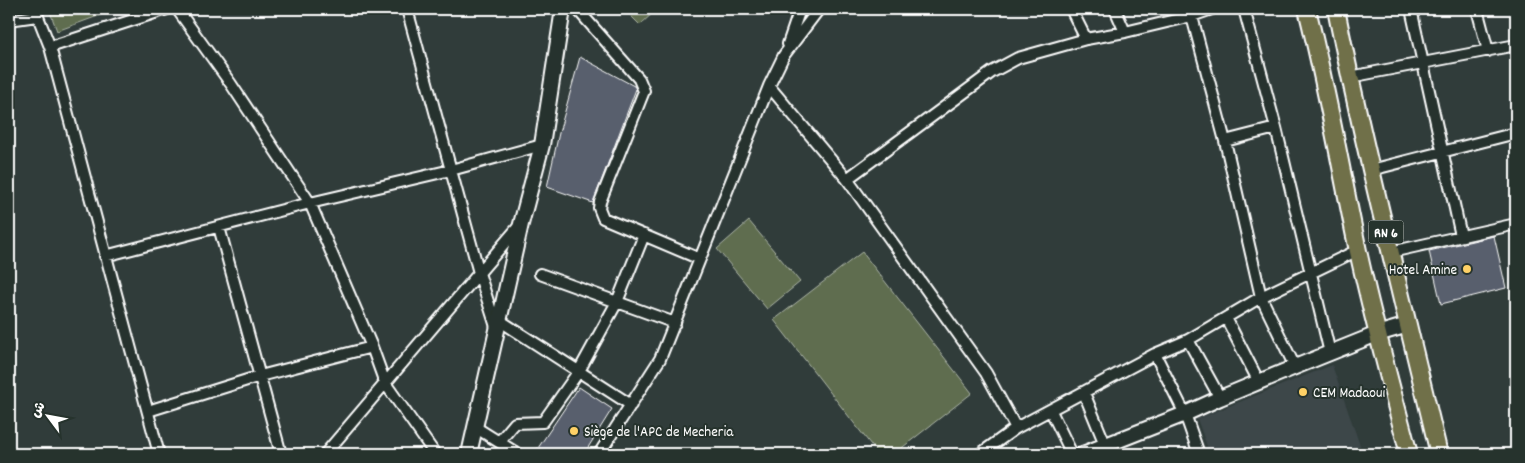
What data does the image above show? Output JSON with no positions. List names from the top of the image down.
{
  "streets": {
    "main road": ["RN 6"]
  },
  "places": ["Hotel Amine", "CEM Madaoui", "Siège de l'APC de Mecheria"],
  "north": "top left"
}
